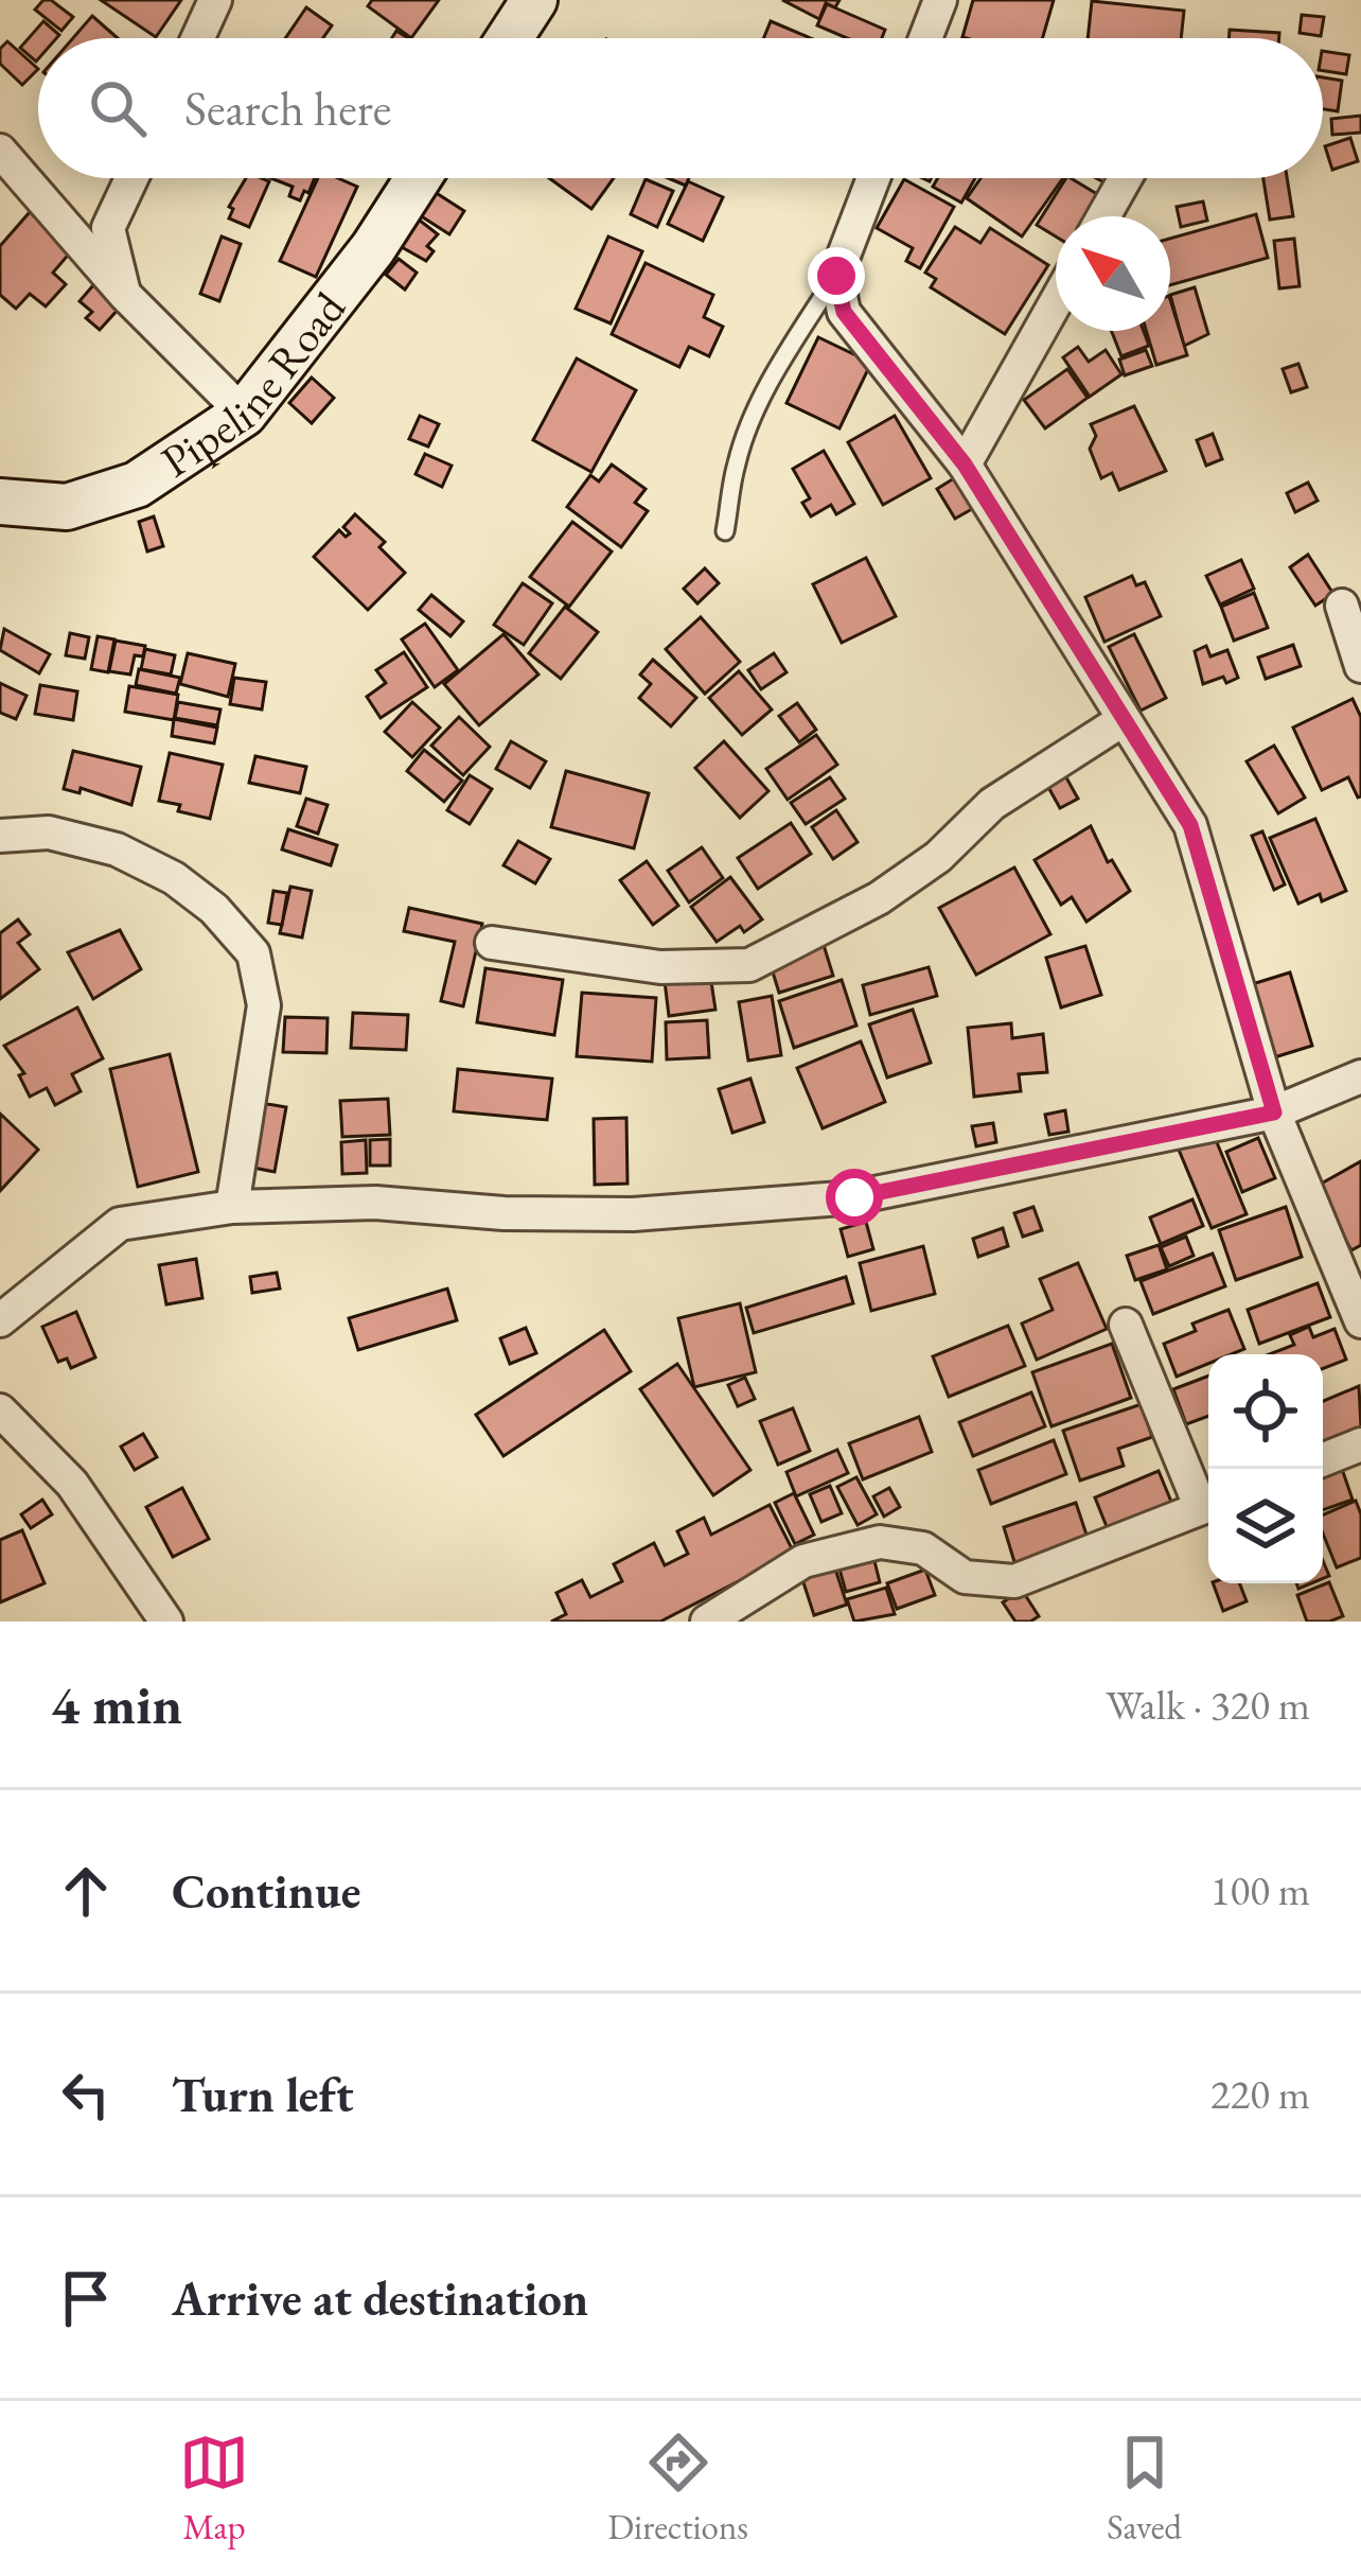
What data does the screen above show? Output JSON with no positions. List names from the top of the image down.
{
  "streets": {
    "street": ["Pipeline Road"]
  },
  "north": "top left",
  "page": {
    "search": "Search here",
    "heading": ["4 min", "Walk · 320 m"],
    "list": [
      ["Continue", "100 m"],
      ["Turn left", "220 m"],
      "Arrive at destination"
    ],
    "nav": ["Map", "Directions", "Saved"]
  }
}
